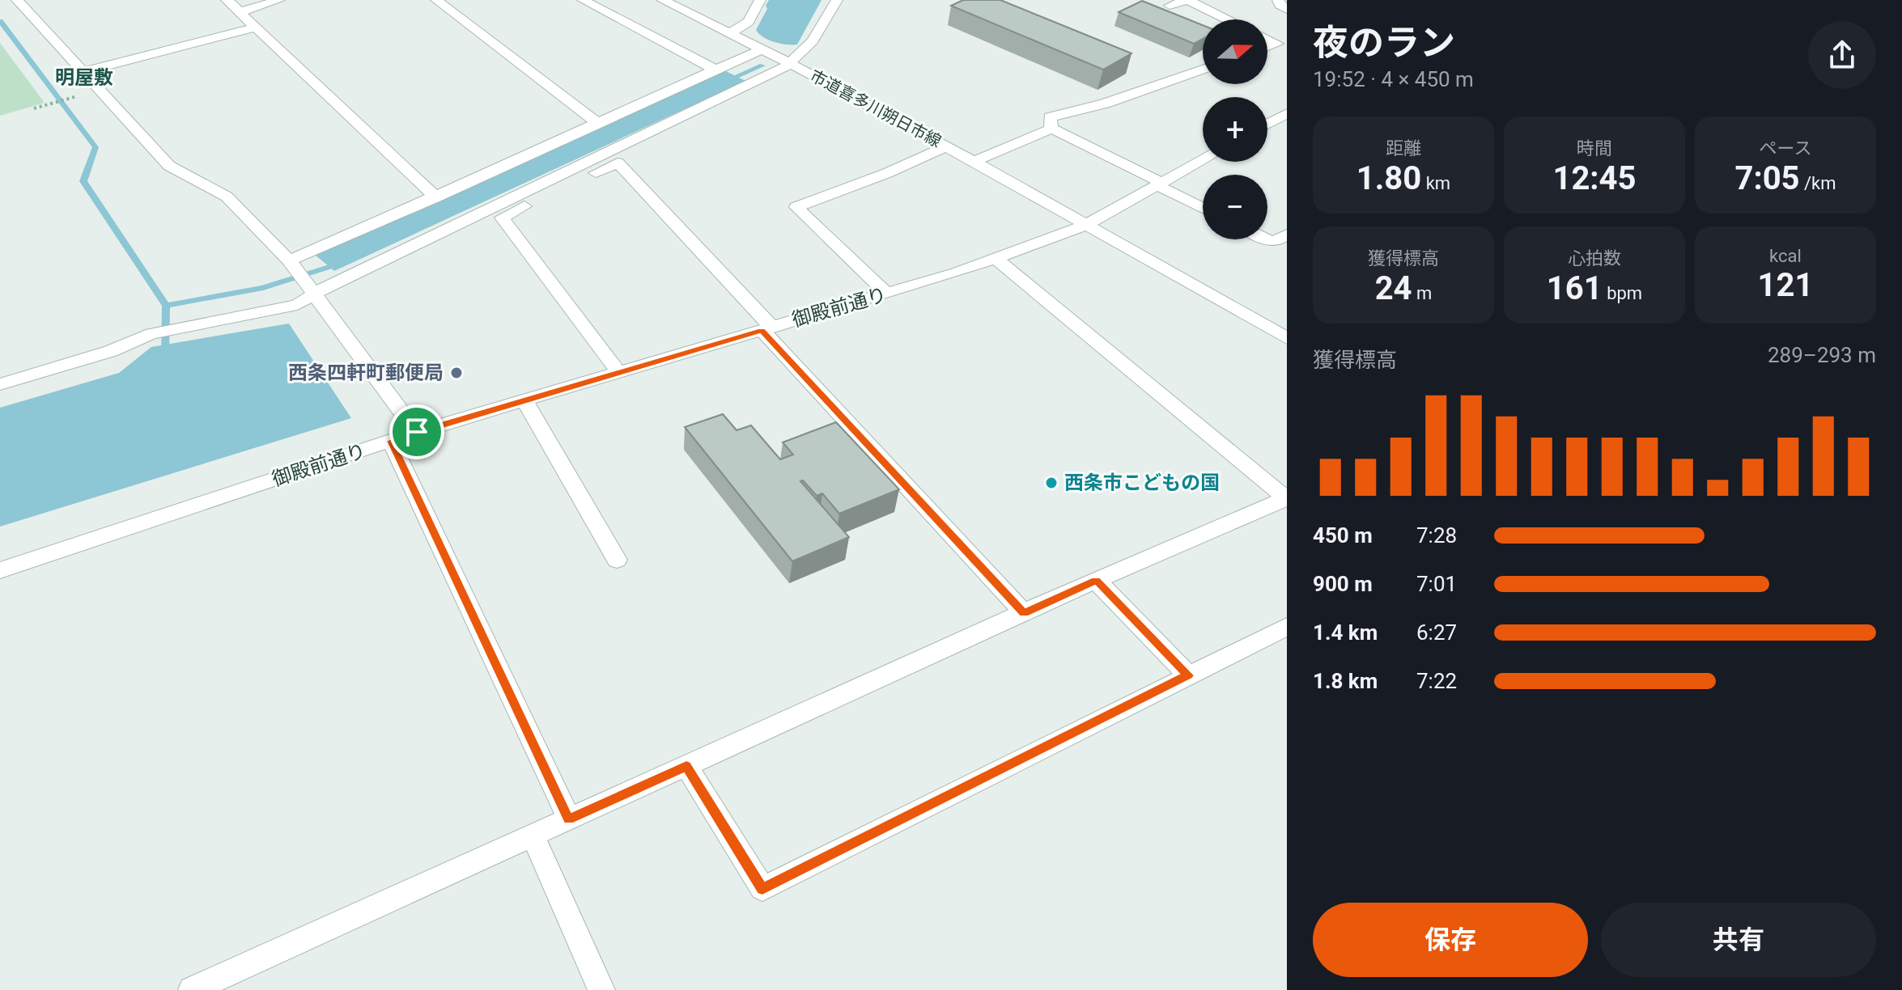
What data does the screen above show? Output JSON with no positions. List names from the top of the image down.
{
  "streets": {
    "street": ["市道喜多川朔日市線", "御殿前通り"]
  },
  "crossings": [
    ["市道喜多川朔日市線", "御殿前通り"]
  ],
  "districts": ["明屋敷"],
  "places": ["西条四軒町郵便局", "西条市こどもの国"],
  "north": "right",
  "page": {
    "heading": ["夜のラン", "19:52 · 4 × 450 m"],
    "map_buttons": ["+", "−"],
    "stats": [
      ["距離", "1.80 km"],
      ["時間", "12:45"],
      ["ペース", "7:05 /km"],
      ["獲得標高", "24 m"],
      ["心拍数", "161 bpm"],
      ["kcal", "121"]
    ],
    "chart": ["獲得標高", "289–293 m"],
    "list": [
      {
        "name": "450 m",
        "note": "7:28"
      },
      {
        "name": "900 m",
        "note": "7:01"
      },
      {
        "name": "1.4 km",
        "note": "6:27"
      },
      {
        "name": "1.8 km",
        "note": "7:22"
      }
    ],
    "buttons": ["保存", "共有"]
  }
}
